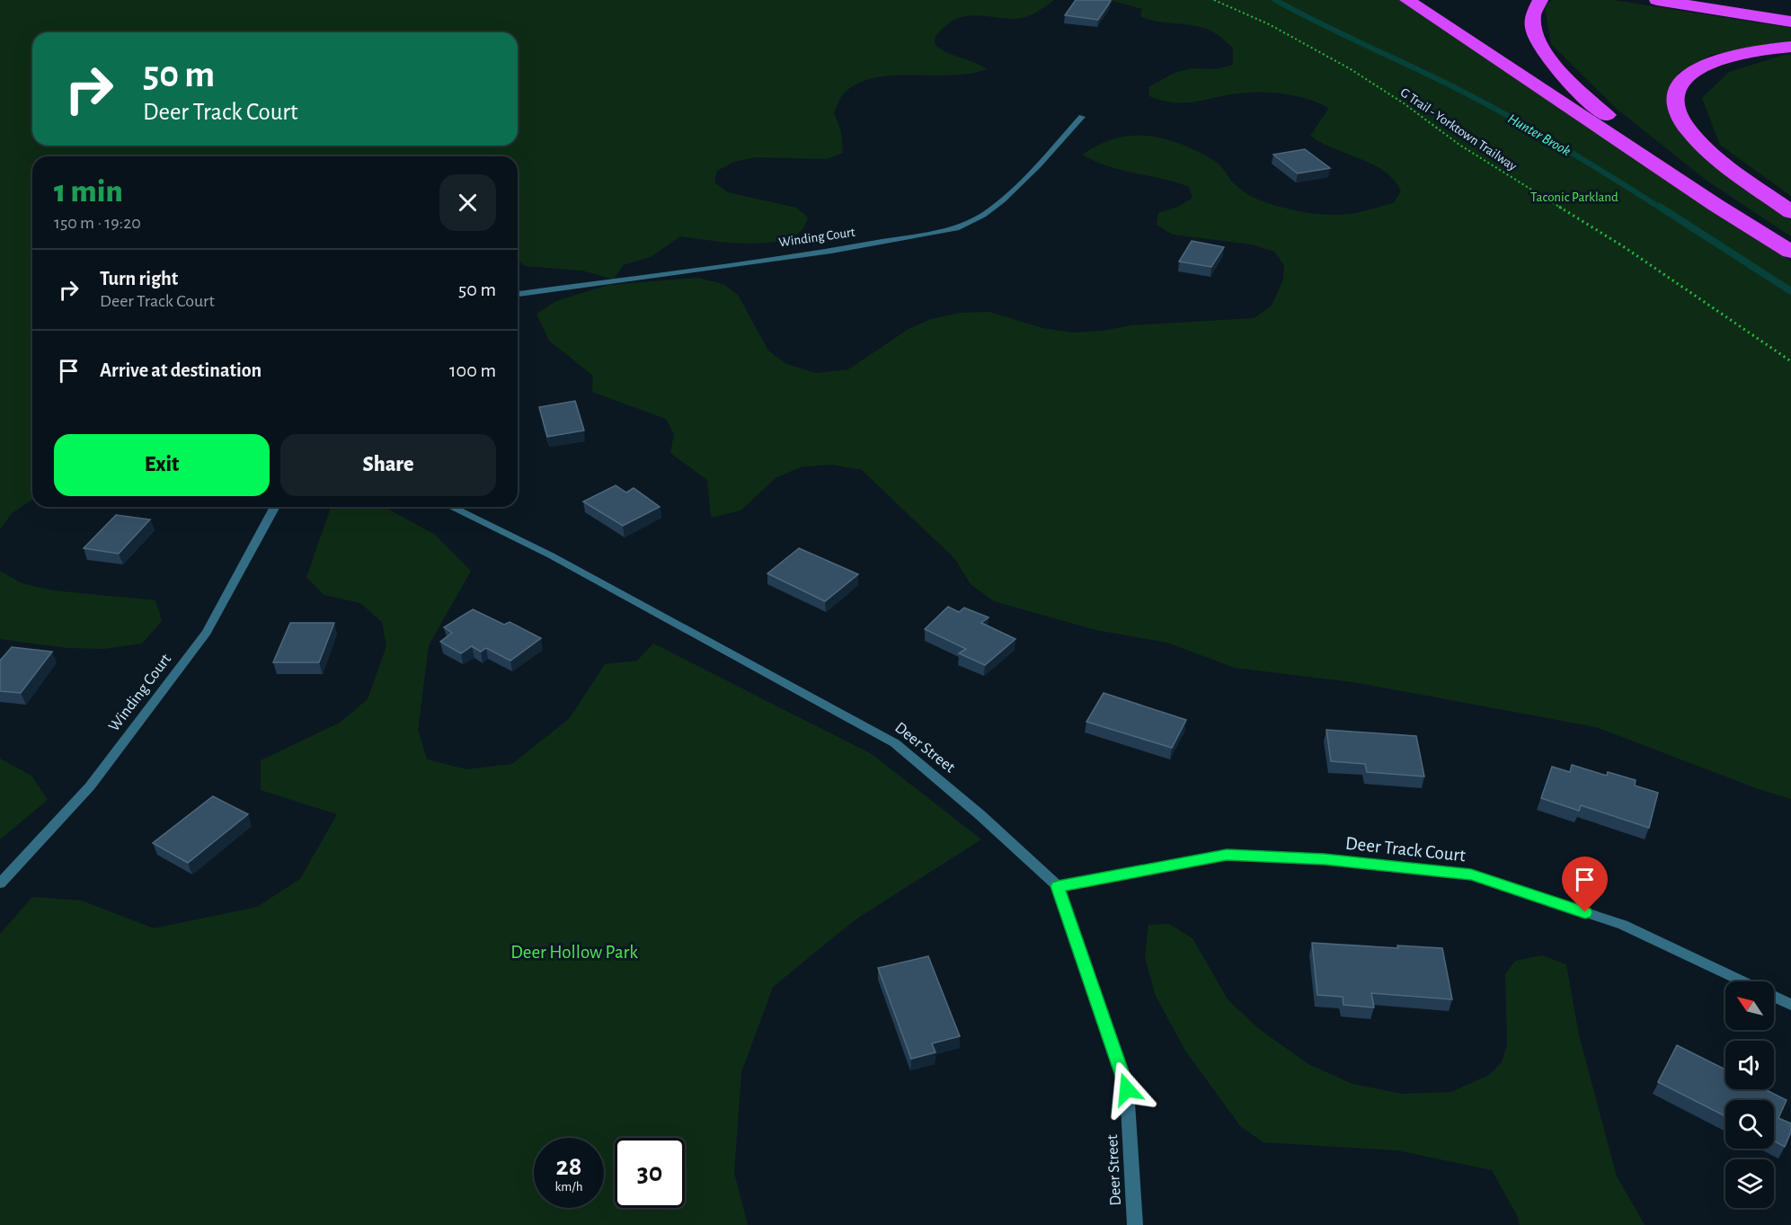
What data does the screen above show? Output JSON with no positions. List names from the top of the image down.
{
  "streets": {
    "street": ["Winding Court", "Deer Street", "Deer Track Court"],
    "path": ["G Trail - Yorktown Trailway"]
  },
  "crossings": [
    ["Deer Street", "Deer Track Court"]
  ],
  "water": ["Hunter Brook"],
  "parks": ["Taconic Parkland", "Deer Hollow Park"],
  "north": "top left",
  "page": {
    "turn": ["50 m", "Deer Track Court"],
    "heading": ["1 min", "150 m · 19:20"],
    "list": [
      {
        "name": "Turn right",
        "note": "Deer Track Court",
        "value": "50 m"
      },
      {
        "name": "Arrive at destination",
        "value": "100 m"
      }
    ],
    "buttons": ["Exit", "Share"],
    "speed": "28 km/h",
    "limit": "30"
  }
}
